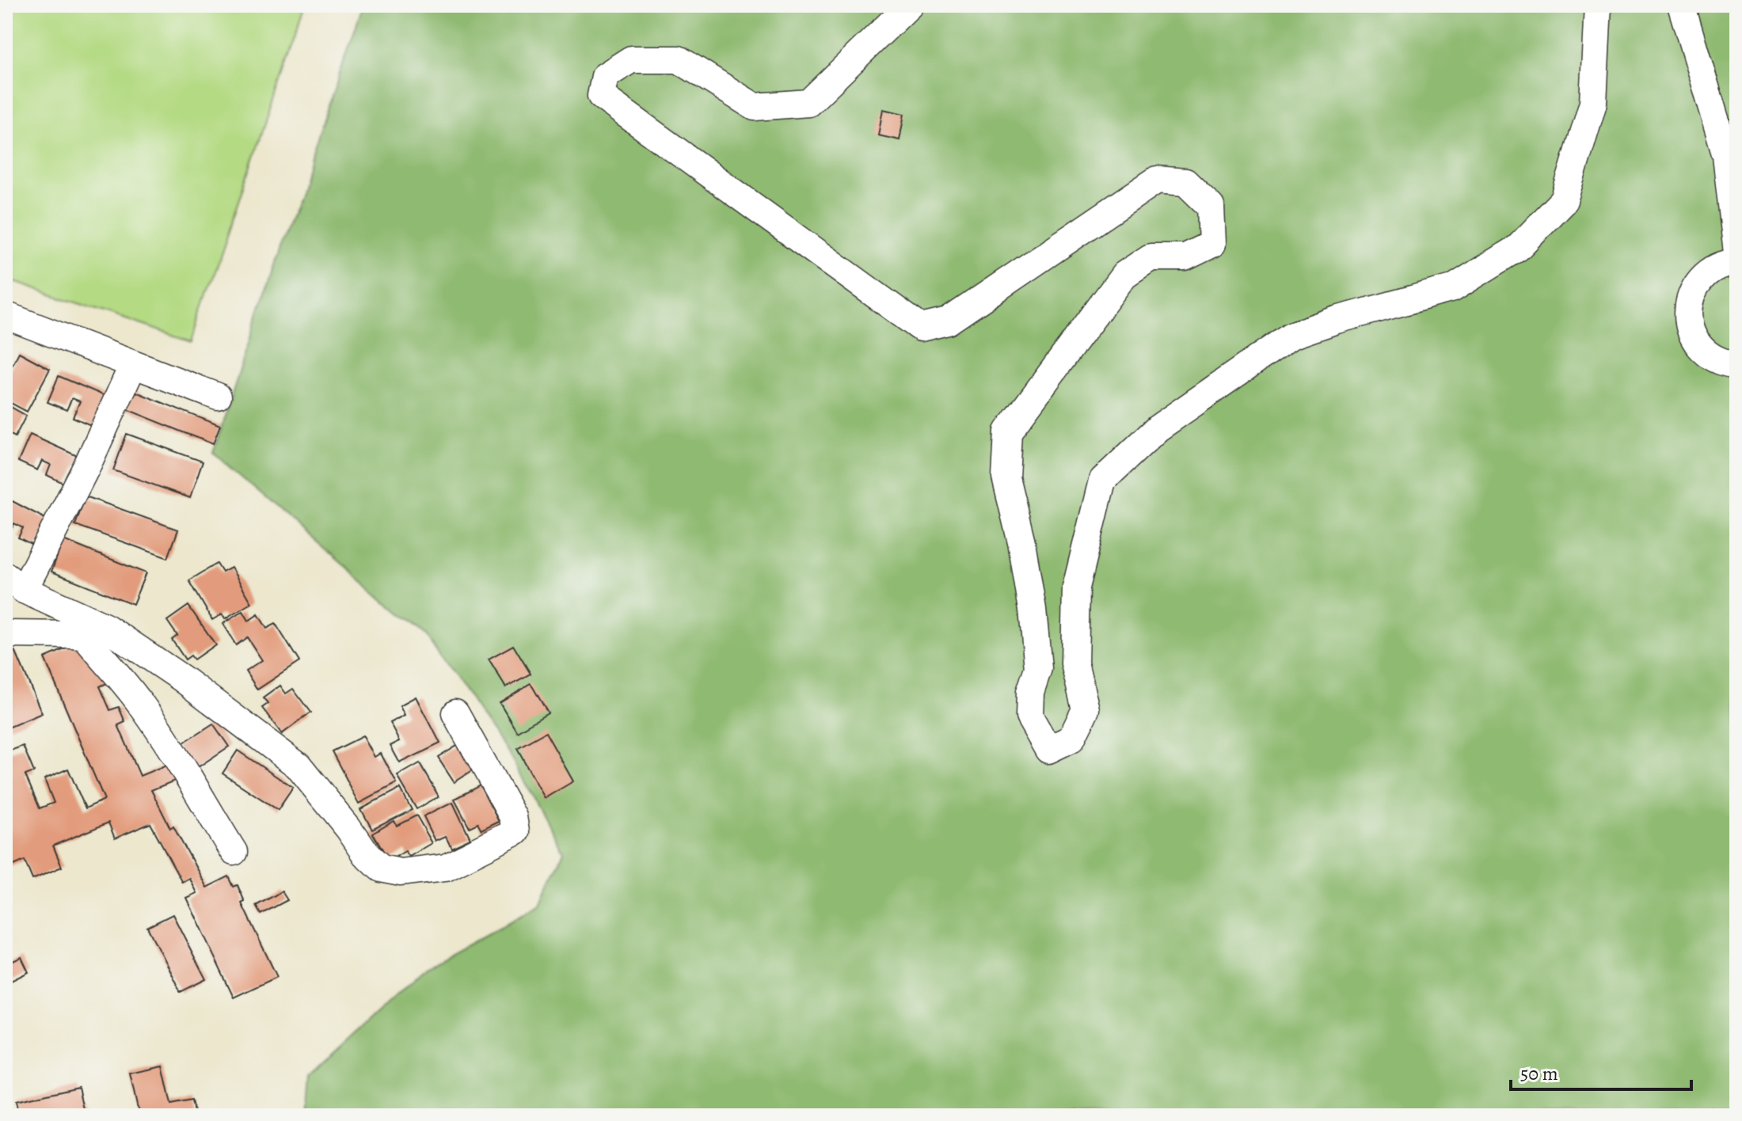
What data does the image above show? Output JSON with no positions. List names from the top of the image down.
{
  "scale_bar": "50 m"
}
